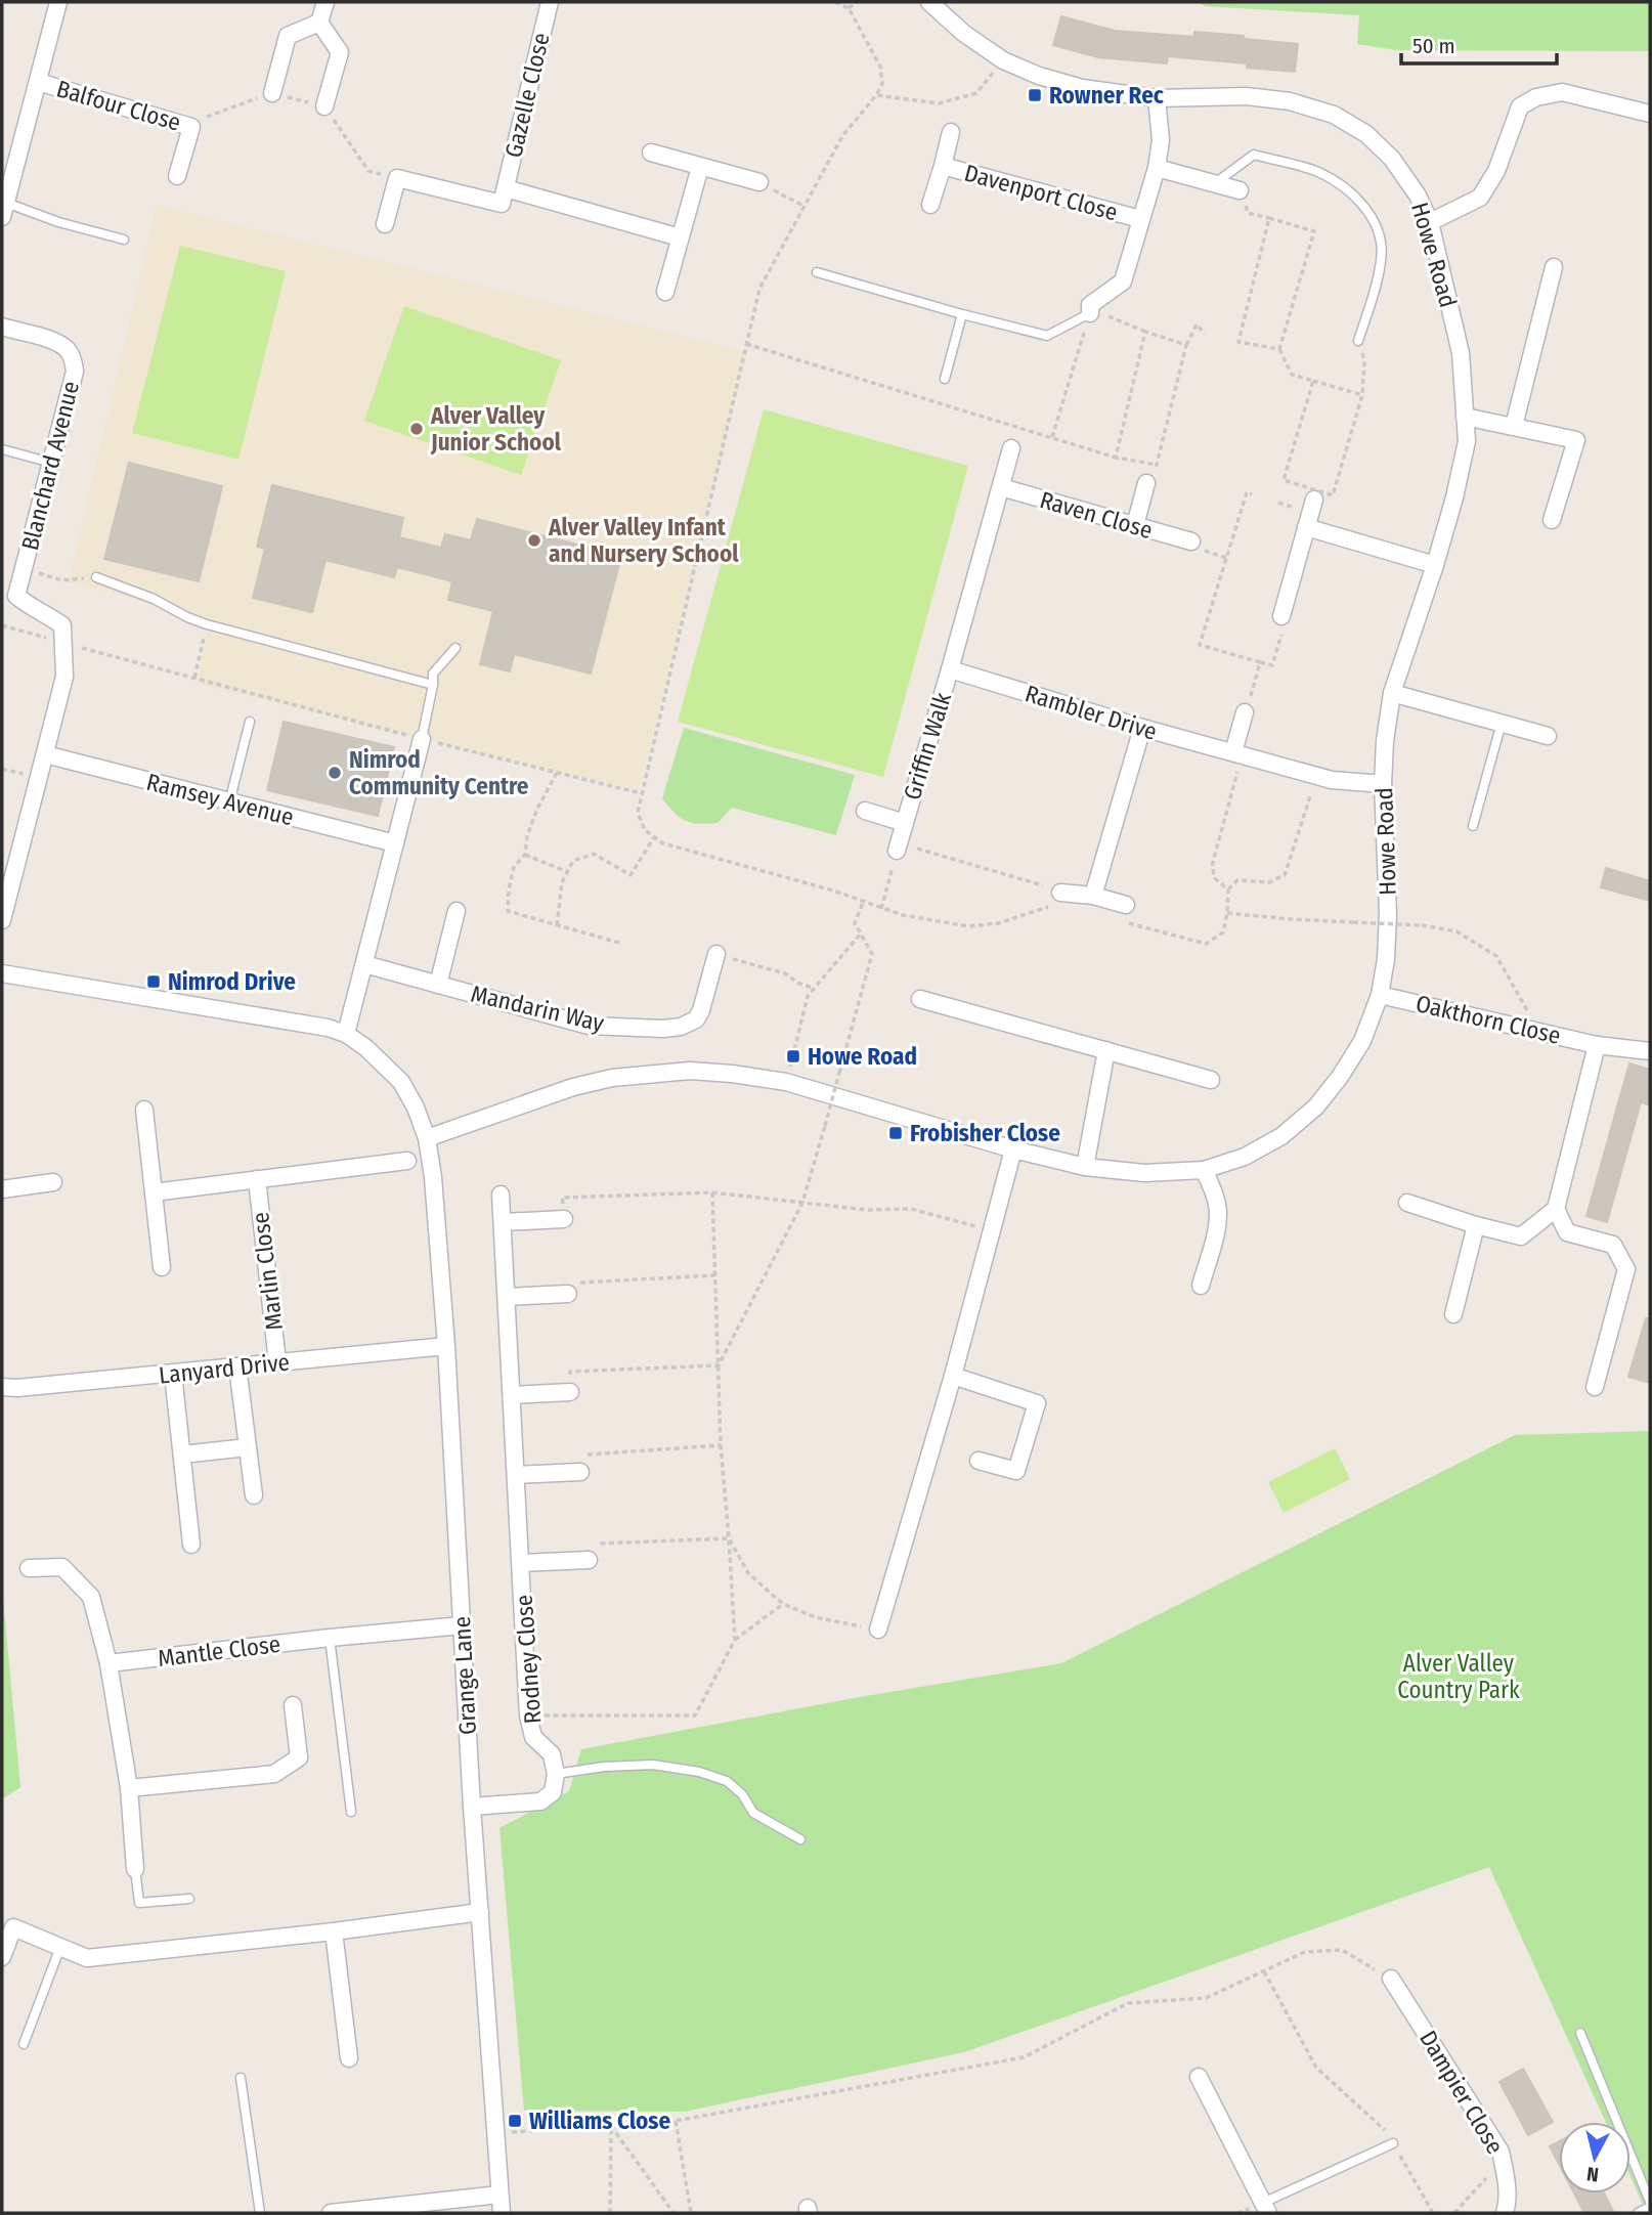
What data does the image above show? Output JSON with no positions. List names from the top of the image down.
{
  "streets": {
    "street": [
      "Gazelle Close",
      "Balfour Close",
      "Davenport Close",
      "Howe Road",
      "Blanchard Avenue",
      "Raven Close",
      "Rambler Drive",
      "Griffin Walk",
      "Ramsey Avenue",
      "Mandarin Way",
      "Oakthorn Close",
      "Marlin Close",
      "Lanyard Drive",
      "Mantle Close",
      "Rodney Close",
      "Grange Lane",
      "Dampier Close"
    ]
  },
  "crossings": [
    ["Howe Road", "Rambler Drive"],
    ["Howe Road", "Oakthorn Close"],
    ["Howe Road", "Grange Lane"],
    ["Blanchard Avenue", "Ramsey Avenue"],
    ["Rambler Drive", "Griffin Walk"],
    ["Marlin Close", "Lanyard Drive"],
    ["Lanyard Drive", "Grange Lane"],
    ["Mantle Close", "Grange Lane"]
  ],
  "parks": ["Alver Valley Country Park"],
  "places": {
    "transit": [
      "Rowner Rec",
      "Nimrod Drive",
      "Howe Road",
      "Frobisher Close",
      "Williams Close"
    ],
    "other": ["Alver Valley Junior School", "Alver Valley Infant and Nursery School", "Nimrod Community Centre"]
  },
  "scale_bar": "50 m",
  "north": "bottom"
}
